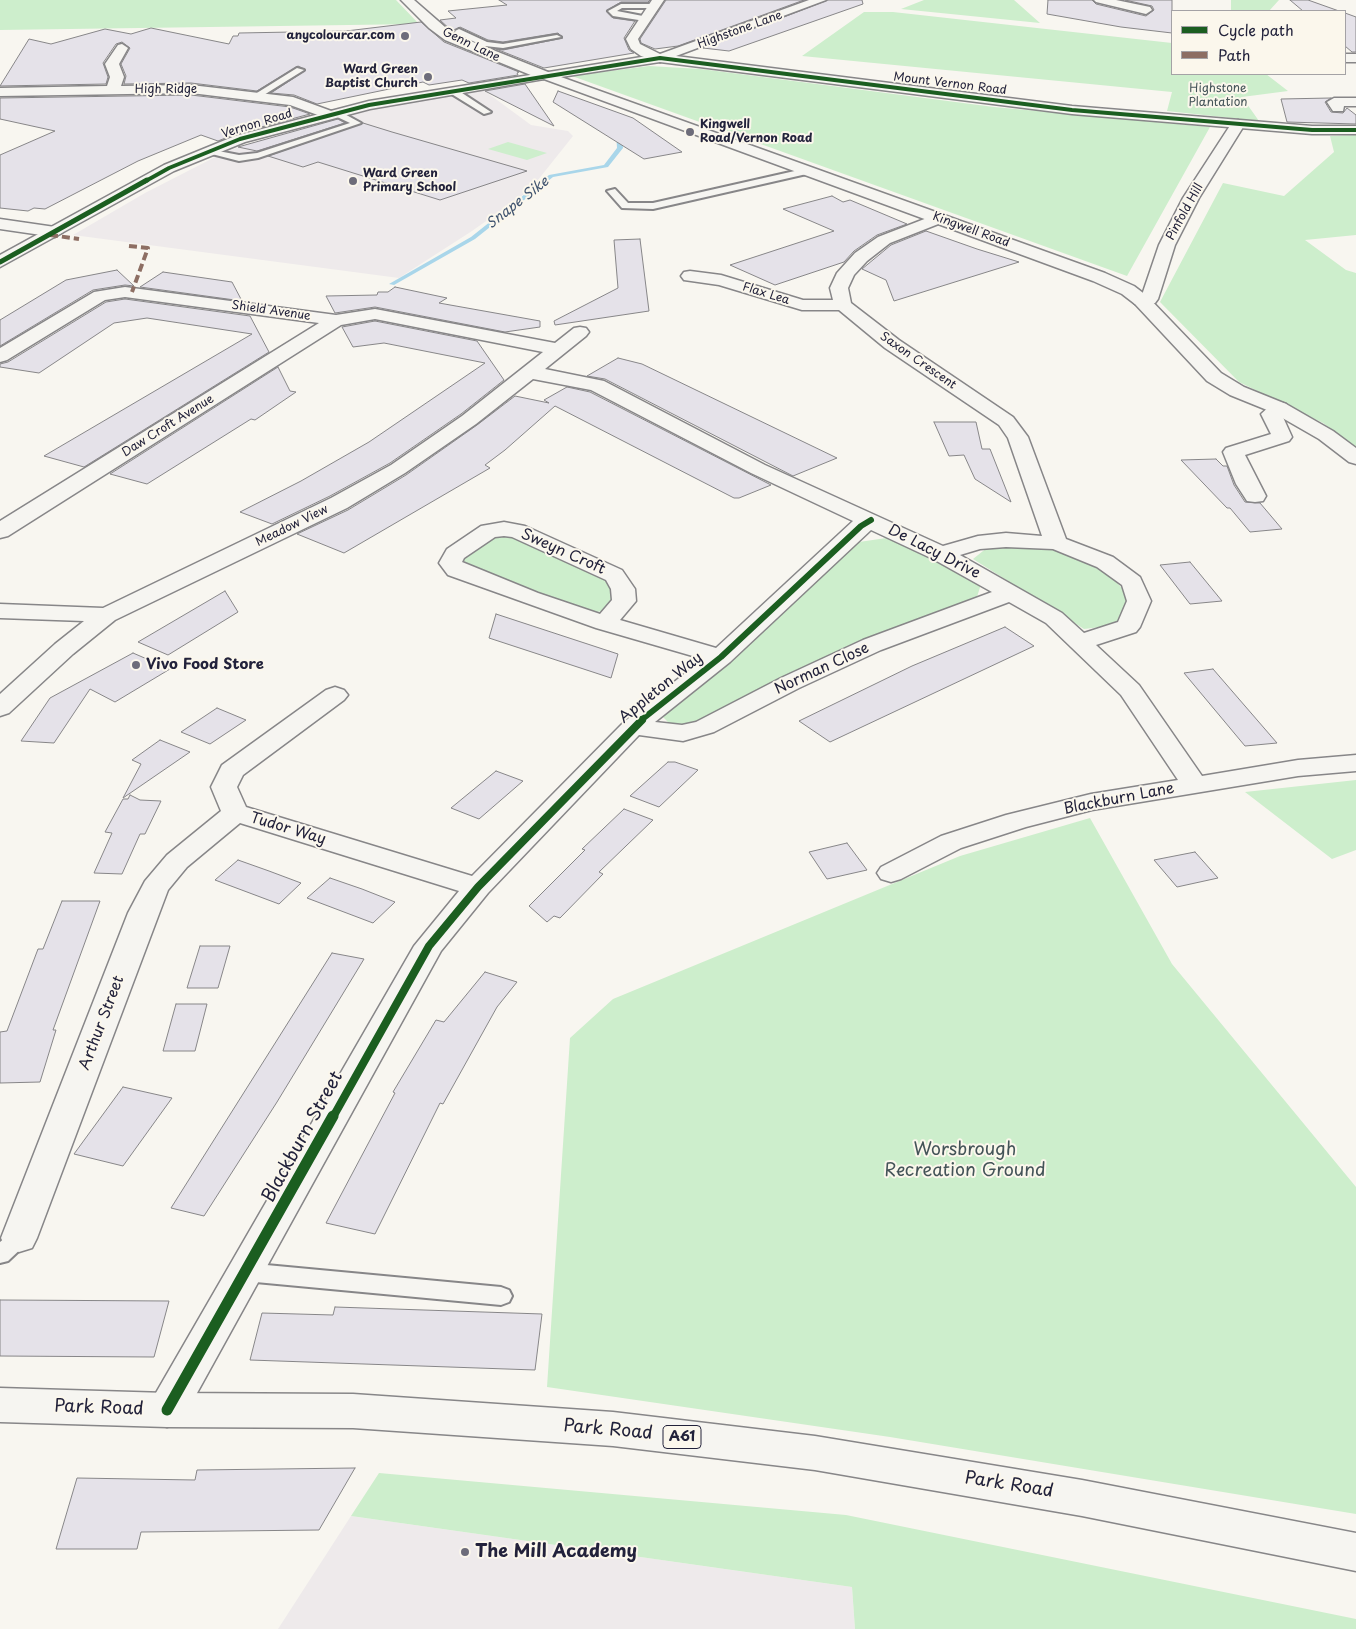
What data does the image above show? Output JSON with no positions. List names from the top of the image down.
{
  "streets": {
    "main road": [
      "Highstone Lane",
      "Genn Lane",
      "Mount Vernon Road",
      "High Ridge",
      "Vernon Road",
      "Pinfold Hill",
      "Kingwell Road",
      "Flax Lea",
      "Shield Avenue",
      "Saxon Crescent",
      "Daw Croft Avenue",
      "Meadow View",
      "Sweyn Croft",
      "De Lacy Drive",
      "Norman Close",
      "Appleton Way",
      "Blackburn Lane",
      "Tudor Way",
      "Arthur Street",
      "Blackburn Street",
      "Park Road",
      "A61"
    ]
  },
  "crossings": [
    ["Highstone Lane", "Mount Vernon Road"],
    ["Genn Lane", "Mount Vernon Road"],
    ["Genn Lane", "Vernon Road"],
    ["Genn Lane", "Kingwell Road"],
    ["Mount Vernon Road", "Vernon Road"],
    ["Mount Vernon Road", "Pinfold Hill"],
    ["Mount Vernon Road", "Kingwell Road"],
    ["High Ridge", "Vernon Road"],
    ["Vernon Road", "Kingwell Road"],
    ["Pinfold Hill", "Kingwell Road"],
    ["Flax Lea", "Saxon Crescent"],
    ["Shield Avenue", "Daw Croft Avenue"],
    ["Shield Avenue", "Meadow View"],
    ["Meadow View", "De Lacy Drive"],
    ["Sweyn Croft", "Appleton Way"],
    ["De Lacy Drive", "Norman Close"],
    ["De Lacy Drive", "Appleton Way"],
    ["De Lacy Drive", "Blackburn Lane"],
    ["Norman Close", "Appleton Way"],
    ["Appleton Way", "Tudor Way"],
    ["Appleton Way", "Blackburn Street"],
    ["Tudor Way", "Arthur Street"],
    ["Tudor Way", "Blackburn Street"],
    ["Blackburn Street", "Park Road"]
  ],
  "water": ["Snape Sike"],
  "parks": ["Highstone Plantation", "Worsbrough Recreation Ground"],
  "places": [
    "anycolourcar.com",
    "Ward Green Baptist Church",
    "Kingwell Road/Vernon Road",
    "Ward Green Primary School",
    "Vivo Food Store",
    "The Mill Academy"
  ],
  "legend": ["Cycle path", "Path"]
}
